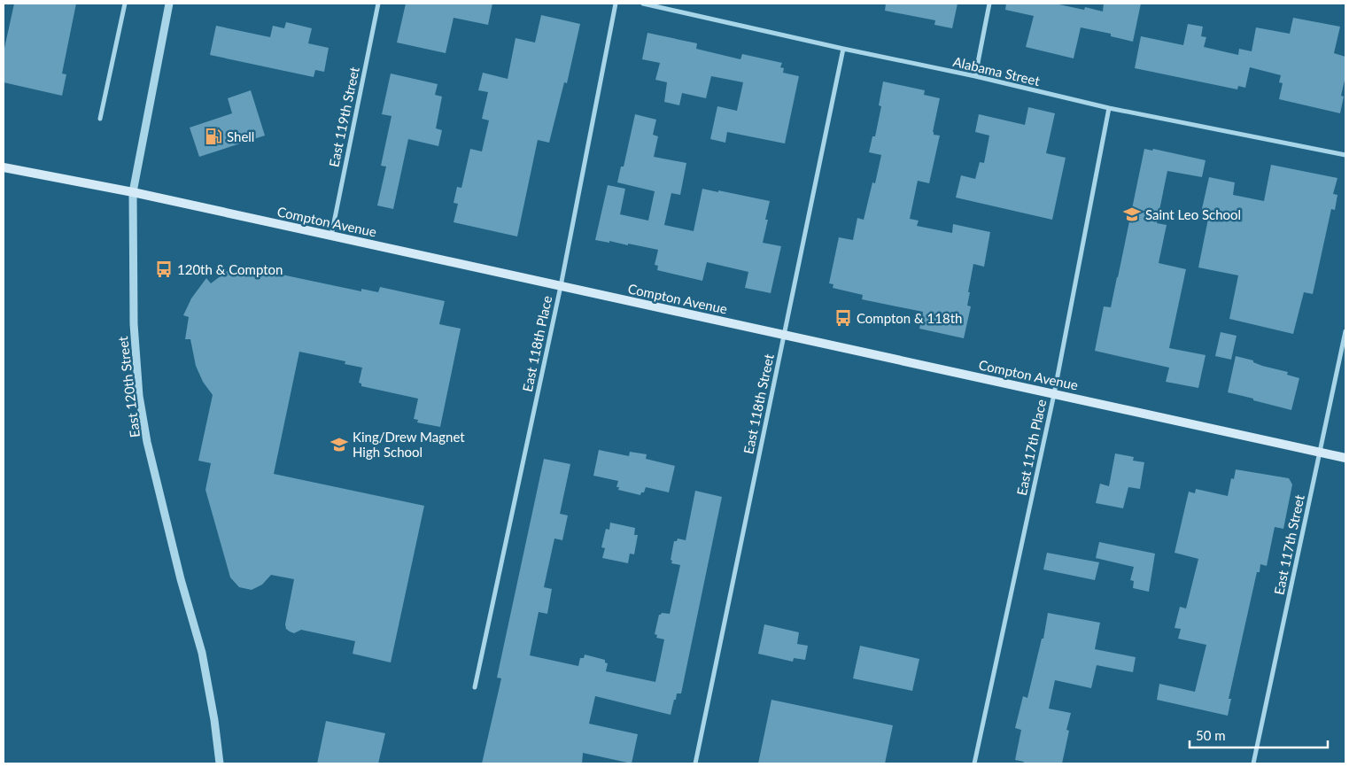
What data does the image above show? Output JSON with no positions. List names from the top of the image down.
{
  "streets": {
    "main road": ["Compton Avenue"],
    "street": [
      "Alabama Street",
      "East 119th Street",
      "East 118th Place",
      "East 120th Street",
      "East 118th Street",
      "East 117th Place",
      "East 117th Street"
    ]
  },
  "crossings": [
    ["Alabama Street", "East 118th Street"],
    ["Alabama Street", "East 117th Place"],
    ["East 119th Street", "Compton Avenue"],
    ["Compton Avenue", "East 118th Place"],
    ["Compton Avenue", "East 120th Street"],
    ["Compton Avenue", "East 118th Street"],
    ["Compton Avenue", "East 117th Place"],
    ["Compton Avenue", "East 117th Street"]
  ],
  "places": {
    "fuel station": ["Shell"],
    "school or university": ["Saint Leo School", "King/Drew Magnet High School"],
    "bus stop": ["120th & Compton", "Compton & 118th"]
  },
  "scale_bar": "50 m"
}
